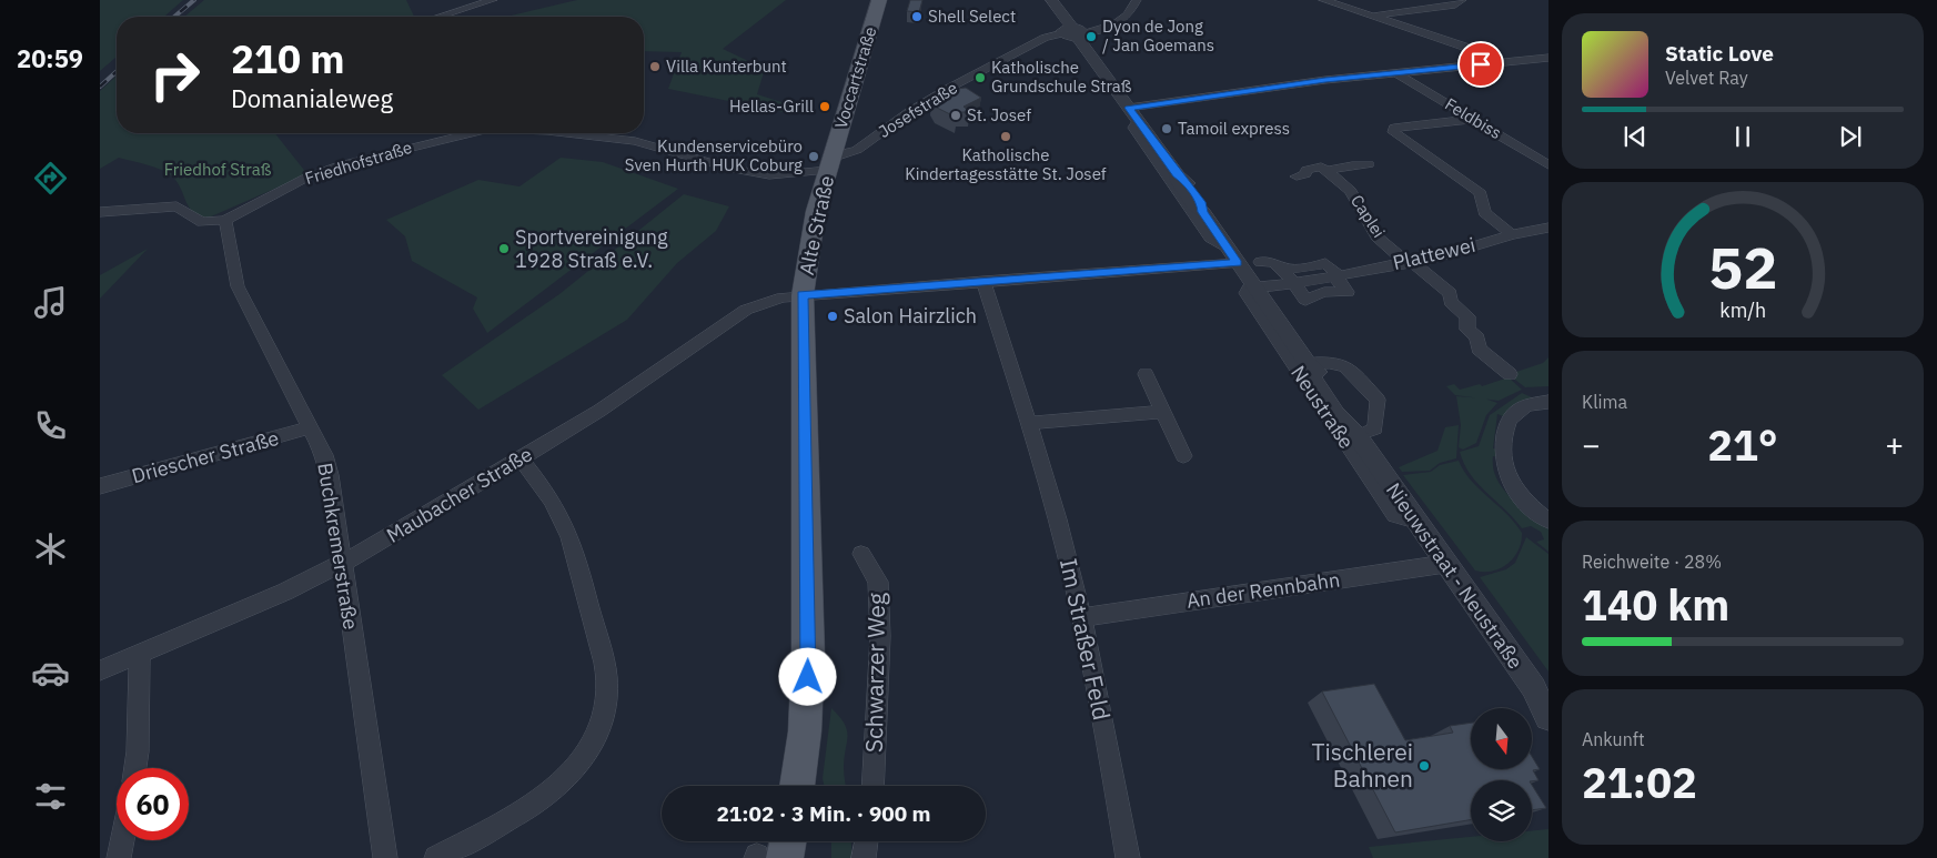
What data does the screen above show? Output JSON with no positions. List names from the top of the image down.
{
  "streets": {
    "main road": ["Voccartstraße", "Alte Straße"],
    "street": [
      "Josefstraße",
      "Feldbiss",
      "Friedhofstraße",
      "Caplei",
      "Plattewei",
      "Neustraße",
      "Driescher Straße",
      "Maubacher Straße",
      "Buchkremerstraße",
      "Nieuwstraat - Neustraße",
      "An der Rennbahn",
      "Im Straßer Feld",
      "Schwarzer Weg"
    ]
  },
  "crossings": [
    ["Voccartstraße", "Josefstraße"],
    ["Voccartstraße", "Friedhofstraße"],
    ["Voccartstraße", "Alte Straße"],
    ["Josefstraße", "Friedhofstraße"],
    ["Josefstraße", "Alte Straße"],
    ["Friedhofstraße", "Alte Straße"],
    ["Friedhofstraße", "Buchkremerstraße"],
    ["Caplei", "Plattewei"],
    ["Alte Straße", "Maubacher Straße"],
    ["Plattewei", "Neustraße"],
    ["Neustraße", "Nieuwstraat - Neustraße"],
    ["Driescher Straße", "Buchkremerstraße"],
    ["Maubacher Straße", "Buchkremerstraße"],
    ["Maubacher Straße", "Im Straßer Feld"],
    ["Nieuwstraat - Neustraße", "An der Rennbahn"],
    ["An der Rennbahn", "Im Straßer Feld"]
  ],
  "parks": ["Friedhof Straß"],
  "places": [
    "Shell Select",
    "Dyon de Jong / Jan Goemans",
    "Villa Kunterbunt",
    "Katholische Grundschule Straß",
    "Hellas-Grill",
    "St. Josef",
    "Tamoil express",
    "Katholische Kindertagesstätte St. Josef",
    "Kundenservicebüro Sven Hurth HUK Coburg",
    "Sportvereinigung 1928 Straß e.V.",
    "Salon Hairzlich",
    "Tischlerei Bahnen"
  ],
  "north": "bottom",
  "page": {
    "tabs": "20:59",
    "turn": ["210 m", "Domanialeweg"],
    "song": ["Static Love", "Velvet Ray"],
    "tile": [
      "Klima",
      ["Reichweite · 28%", "140 km"],
      ["Ankunft", "21:02"]
    ],
    "heat": ["−", "21°", "+"],
    "limit": "60",
    "trip": "21:02 · 3 Min. · 900 m",
    "gauge": ["52", "km/h"]
  }
}
